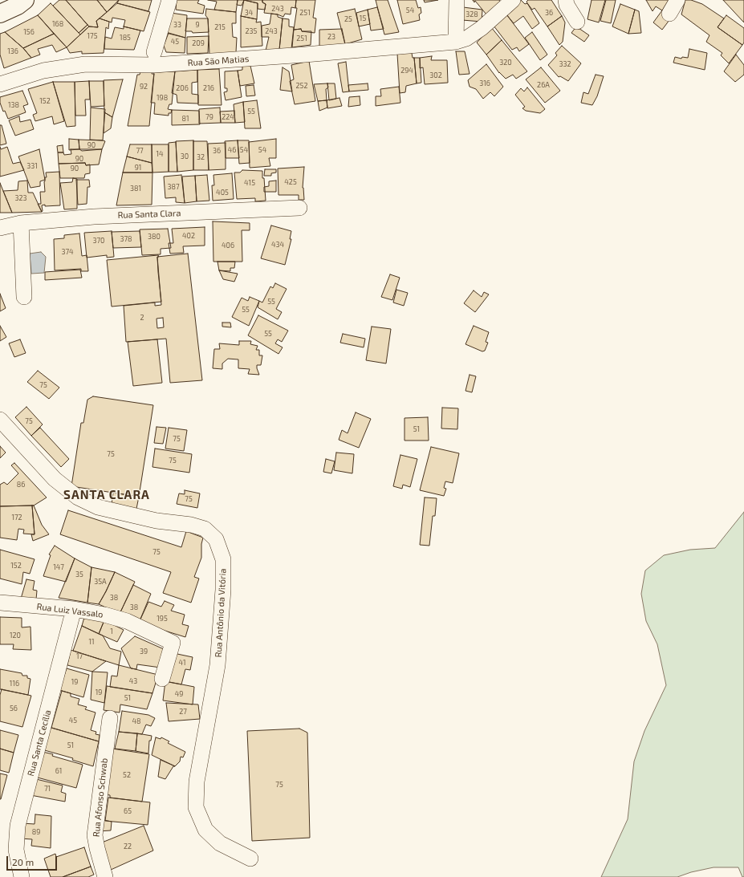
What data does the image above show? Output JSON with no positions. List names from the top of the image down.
{
  "streets": {
    "street": [
      "Rua São Matias",
      "Rua Santa Clara",
      "Rua Luiz Vassalo",
      "Rua Antônio da Vitória",
      "Rua Santa Cecília",
      "Rua Afonso Schwab"
    ]
  },
  "crossings": [
    ["Rua Luiz Vassalo", "Rua Santa Cecília"]
  ],
  "districts": ["SANTA CLARA"],
  "house_numbers": [
    "243",
    "54",
    "34",
    "251",
    "36",
    "328",
    "15",
    "25",
    "168",
    "33",
    "9",
    "215",
    "235",
    "243",
    "156",
    "175",
    "23",
    "185",
    "251",
    "45",
    "209",
    "136",
    "320",
    "332",
    "294",
    "302",
    "316",
    "26A",
    "252",
    "92",
    "206",
    "216",
    "198",
    "152",
    "138",
    "55",
    "79",
    "224",
    "81",
    "90",
    "46",
    "54",
    "54",
    "77",
    "36",
    "14",
    "30",
    "32",
    "90",
    "331",
    "91",
    "90",
    "425",
    "415",
    "387",
    "381",
    "405",
    "323",
    "402",
    "380",
    "378",
    "370",
    "434",
    "406",
    "374",
    "55",
    "55",
    "2",
    "55",
    "75",
    "75",
    "51",
    "75",
    "75",
    "75",
    "86",
    "75",
    "172",
    "75",
    "152",
    "147",
    "35",
    "35A",
    "38",
    "38",
    "195",
    "1",
    "120",
    "11",
    "39",
    "17",
    "41",
    "43",
    "19",
    "116",
    "19",
    "49",
    "51",
    "56",
    "27",
    "45",
    "48",
    "51",
    "61",
    "52",
    "75",
    "71",
    "65",
    "89",
    "22"
  ],
  "scale_bar": "20 m"
}
